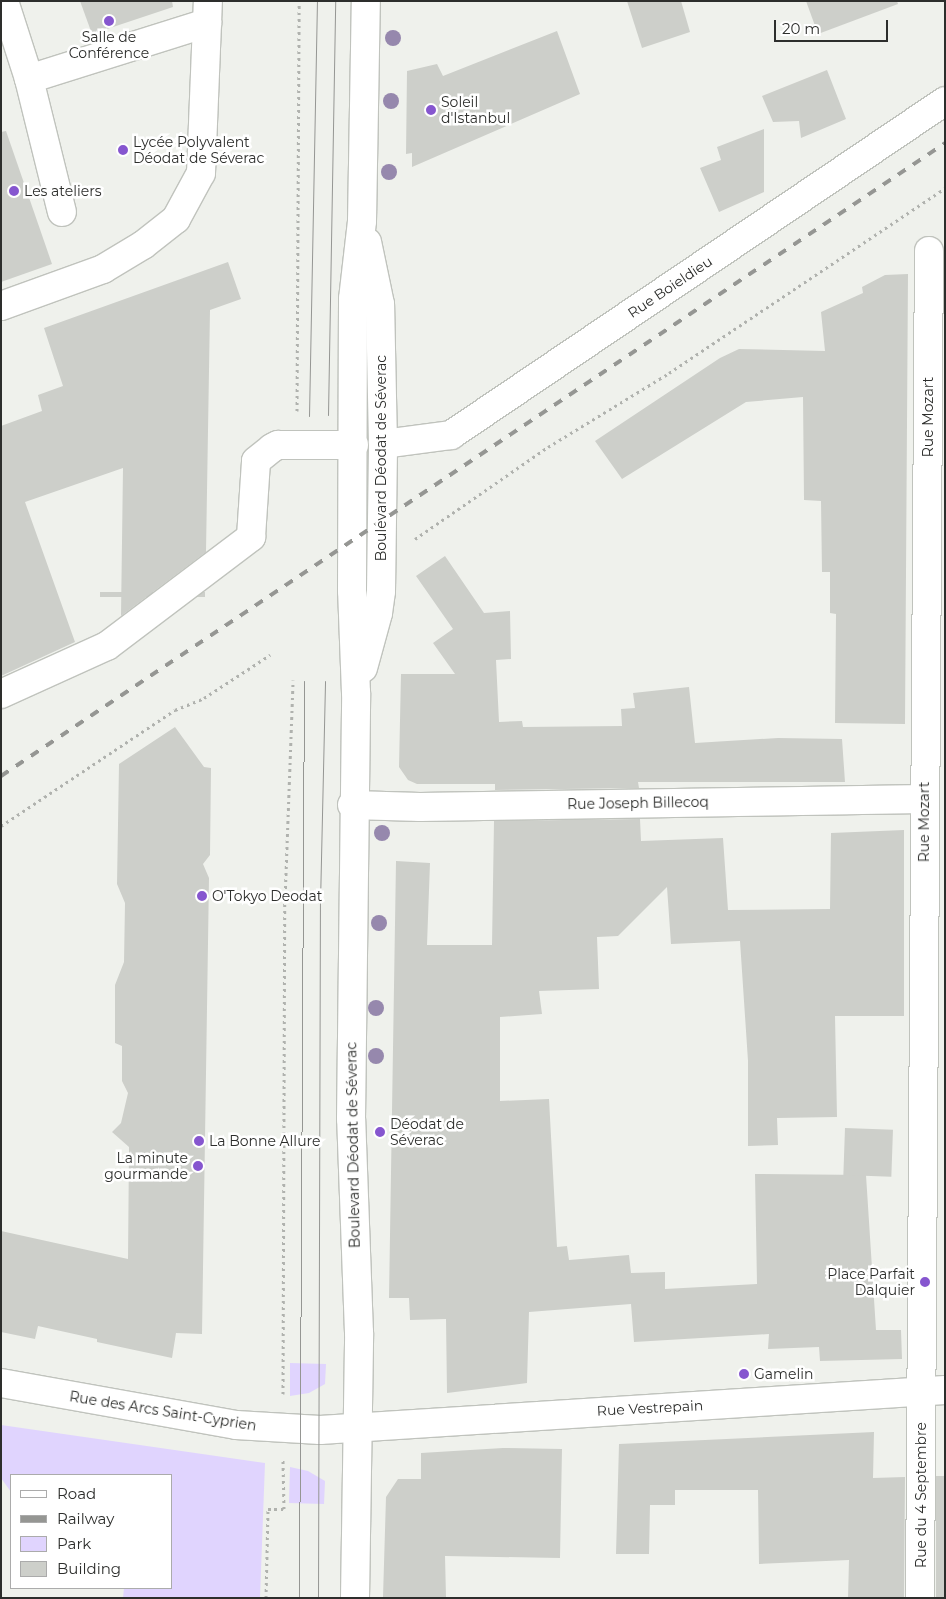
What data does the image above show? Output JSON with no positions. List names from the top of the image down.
{
  "streets": {
    "street": [
      "Rue Boieldieu",
      "Rue Mozart",
      "Boulevard Déodat de Séverac",
      "Rue Joseph Billecoq",
      "Rue Vestrepain",
      "Rue des Arcs Saint-Cyprien",
      "Rue du 4 Septembre"
    ]
  },
  "crossings": [
    ["Rue Boieldieu", "Boulevard Déodat de Séverac"],
    ["Rue Mozart", "Rue Joseph Billecoq"],
    ["Rue Mozart", "Rue Vestrepain"],
    ["Rue Mozart", "Rue du 4 Septembre"],
    ["Boulevard Déodat de Séverac", "Rue Joseph Billecoq"],
    ["Boulevard Déodat de Séverac", "Rue Vestrepain"],
    ["Boulevard Déodat de Séverac", "Rue des Arcs Saint-Cyprien"],
    ["Rue Vestrepain", "Rue des Arcs Saint-Cyprien"],
    ["Rue Vestrepain", "Rue du 4 Septembre"]
  ],
  "places": [
    "Salle de Conférence",
    "Soleil d'Istanbul",
    "Lycée Polyvalent Déodat de Séverac",
    "Les ateliers",
    "O'Tokyo Deodat",
    "Déodat de Séverac",
    "La Bonne Allure",
    "La minute gourmande",
    "Place Parfait Dalquier",
    "Gamelin"
  ],
  "legend": [
    "Road",
    "Railway",
    "Park",
    "Building"
  ],
  "scale_bar": "20 m"
}
